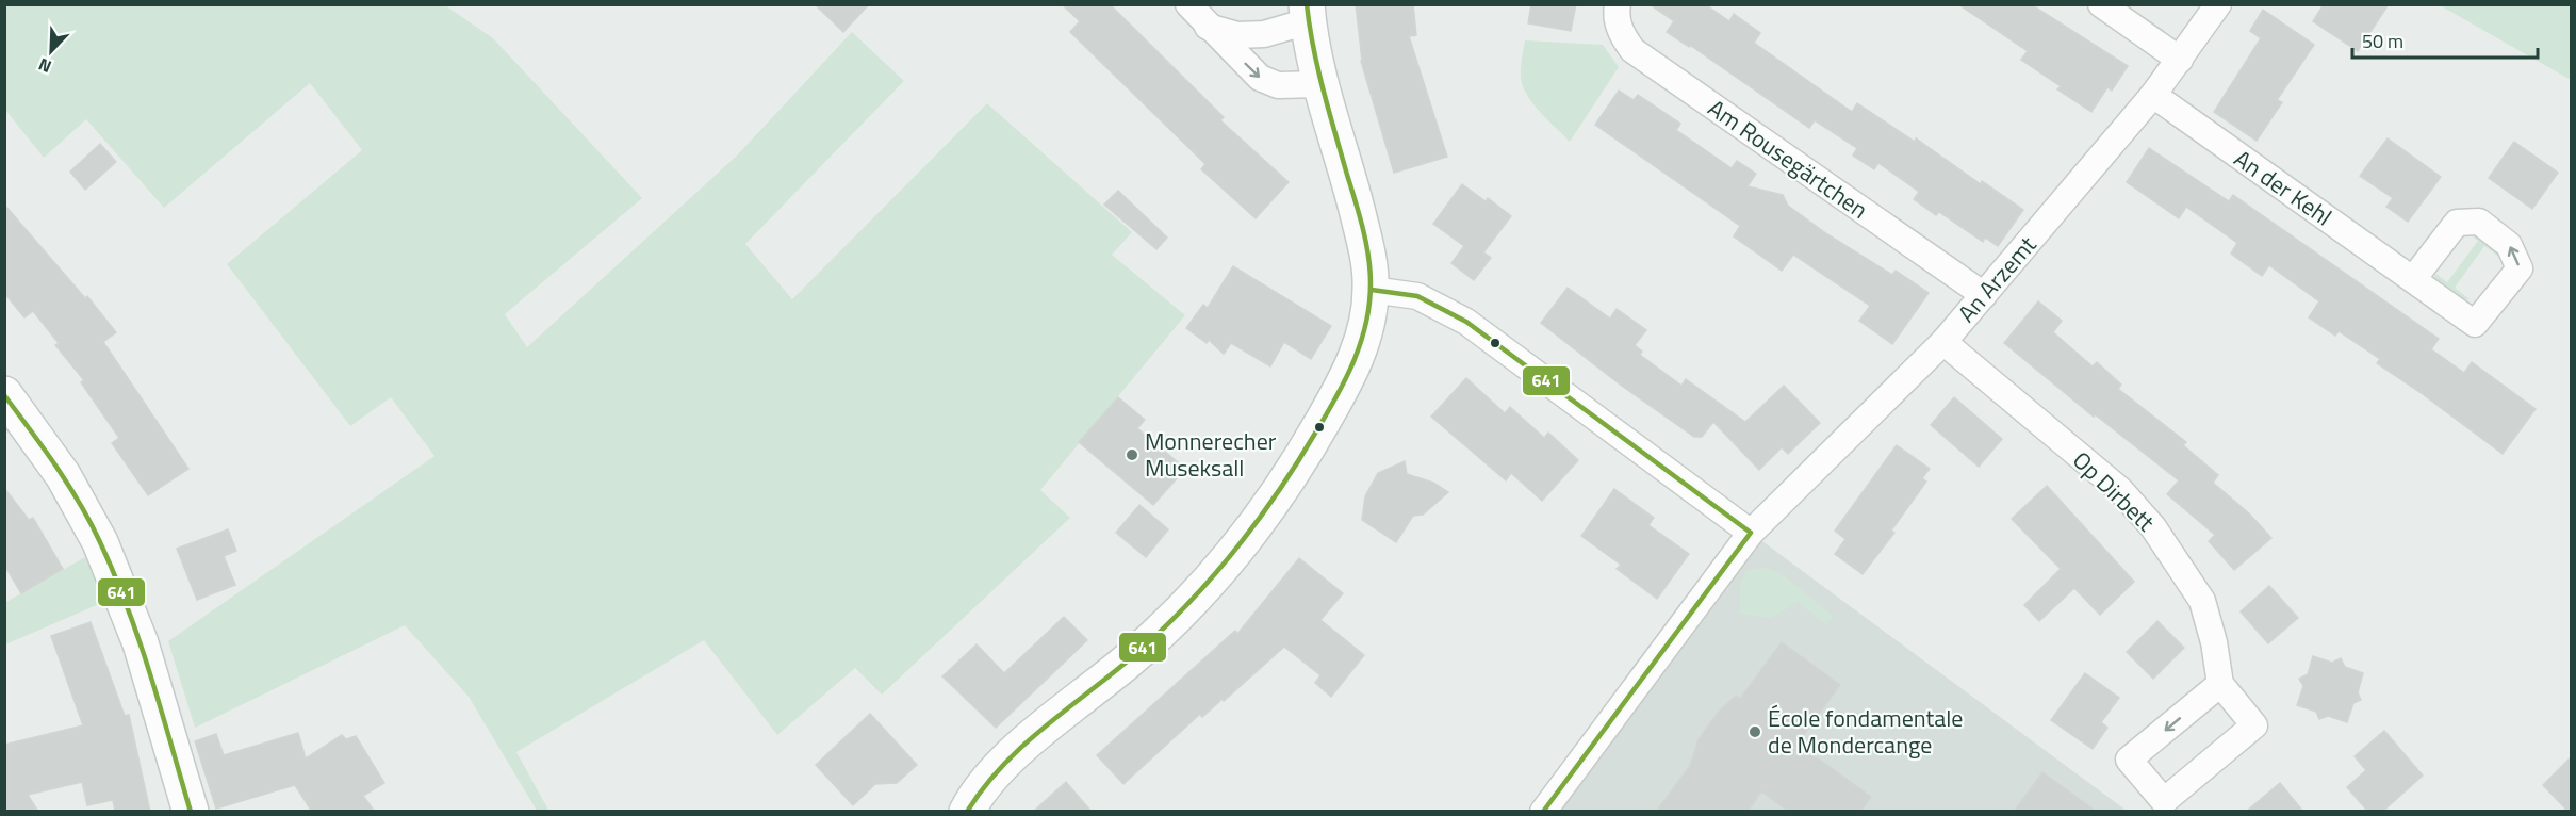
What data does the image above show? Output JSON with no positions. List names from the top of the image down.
{
  "streets": {
    "street": [
      "Am Rousegärtchen",
      "An der Kehl",
      "An Arzemt",
      "Op Dirbett"
    ]
  },
  "crossings": [
    ["Am Rousegärtchen", "An Arzemt"],
    ["An der Kehl", "An Arzemt"],
    ["An Arzemt", "Op Dirbett"]
  ],
  "places": ["Monnerecher Museksall", "École fondamentale de Mondercange"],
  "lines": ["transit line 641"],
  "scale_bar": "50 m",
  "north": "bottom left"
}
